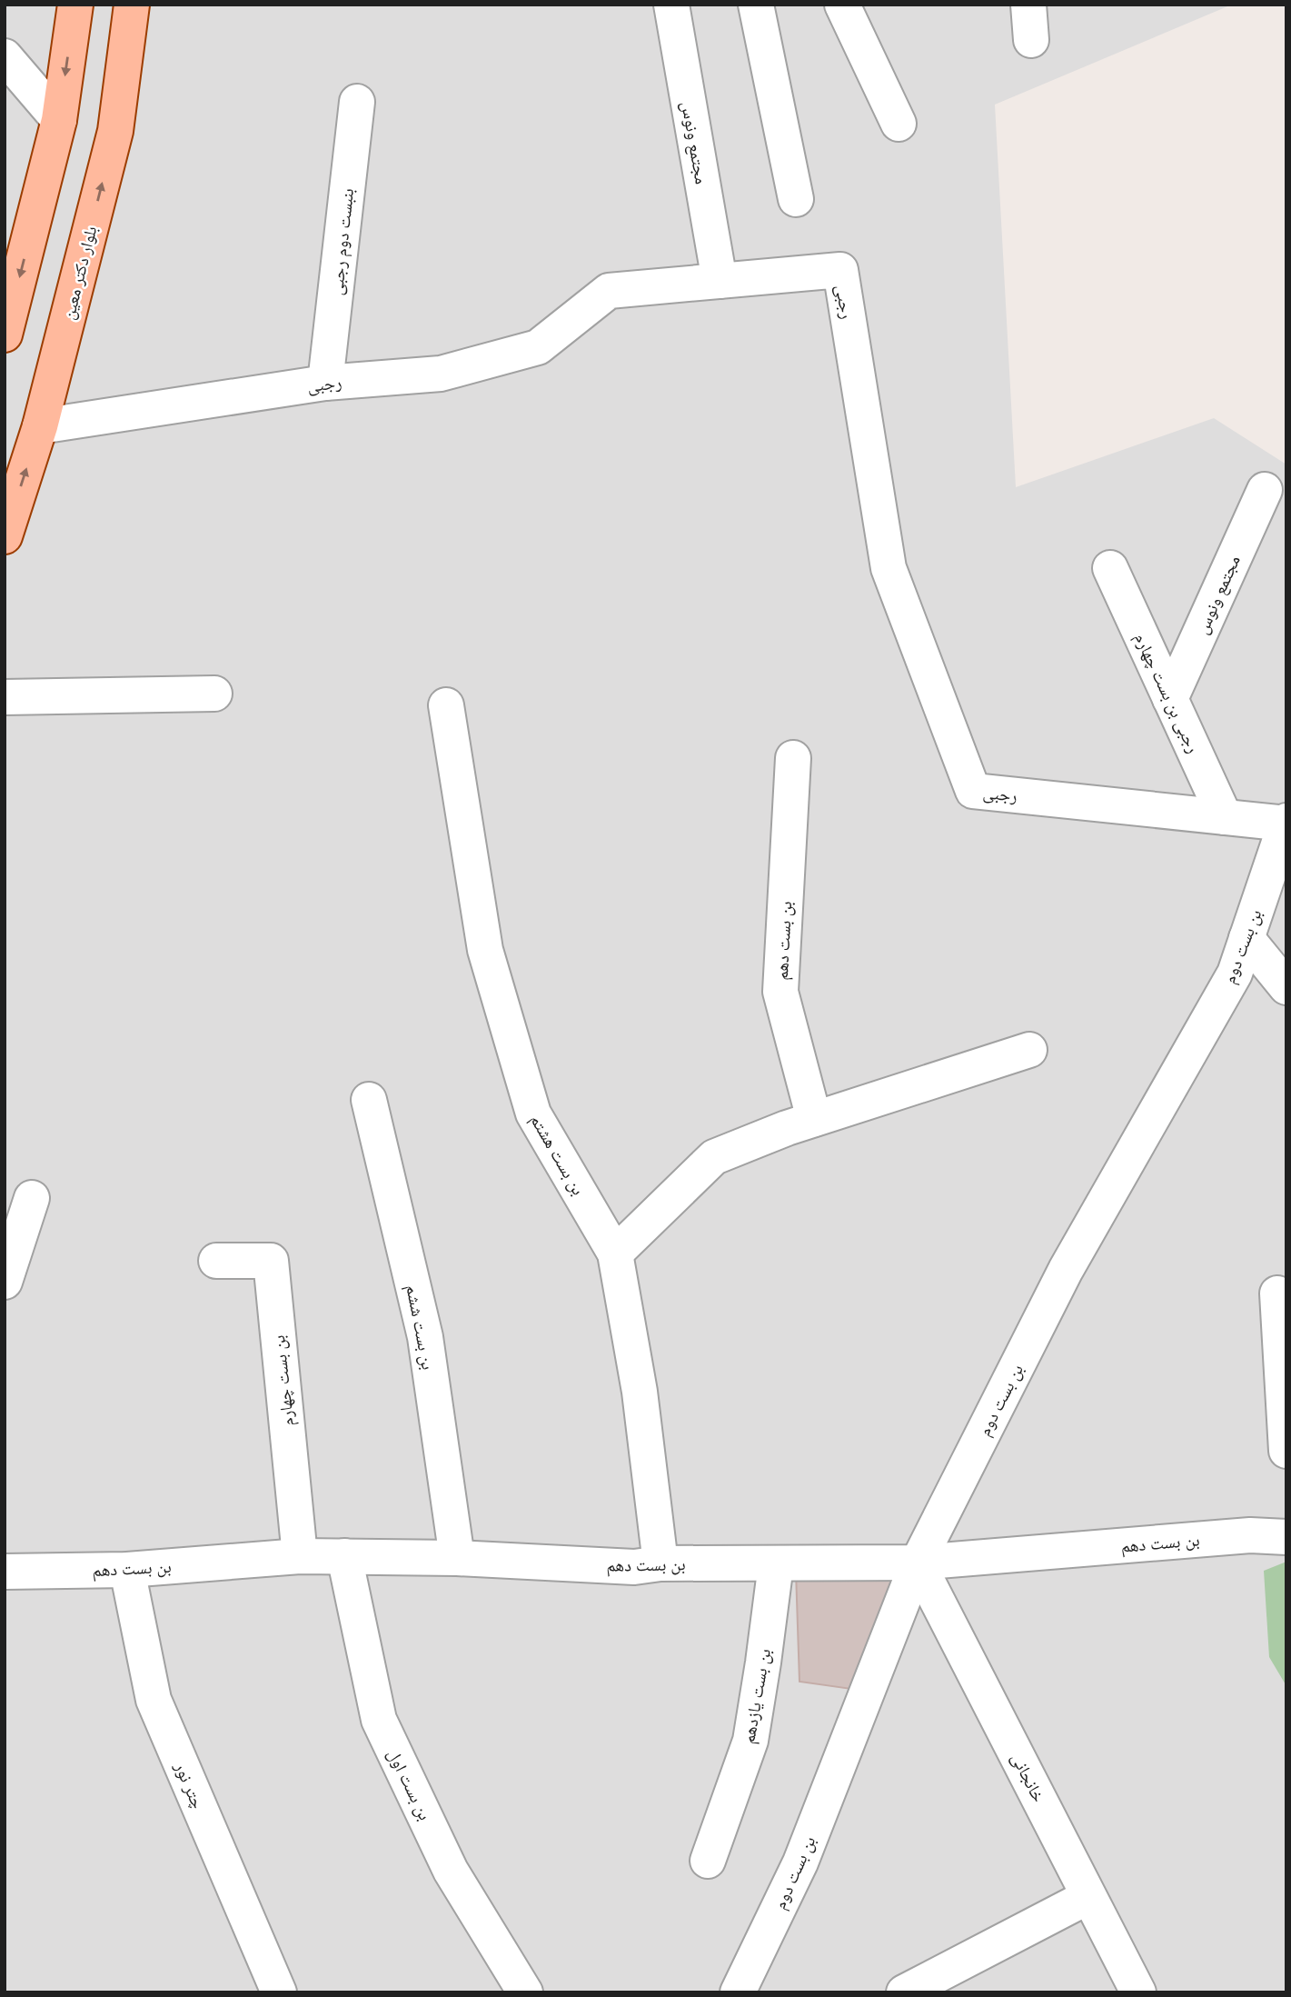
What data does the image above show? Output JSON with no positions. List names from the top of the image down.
{
  "streets": {
    "main road": ["بلوار دکتر معین"],
    "street": [
      "مجتمع ونوس",
      "بنبست دوم رجبی",
      "رجبی",
      "رجبی بن بست چهارم",
      "بن بست دهم",
      "بن بست دوم",
      "بن بست هشتم",
      "بن بست ششم",
      "بن بست چهارم",
      "بن بست یازدهم",
      "خانجانی",
      "بن بست اول",
      "چتر نور"
    ]
  },
  "crossings": [
    ["مجتمع ونوس", "رجبی"],
    ["مجتمع ونوس", "رجبی بن بست چهارم"],
    ["بنبست دوم رجبی", "رجبی"],
    ["بلوار دکتر معین", "رجبی"],
    ["رجبی", "رجبی بن بست چهارم"],
    ["رجبی", "بن بست دوم"],
    ["بن بست دهم", "بن بست دوم"],
    ["بن بست دهم", "بن بست هشتم"],
    ["بن بست دهم", "بن بست ششم"],
    ["بن بست دهم", "بن بست چهارم"],
    ["بن بست دهم", "بن بست یازدهم"],
    ["بن بست دهم", "خانجانی"],
    ["بن بست دهم", "بن بست اول"],
    ["بن بست دهم", "چتر نور"],
    ["بن بست دوم", "خانجانی"]
  ]
}
